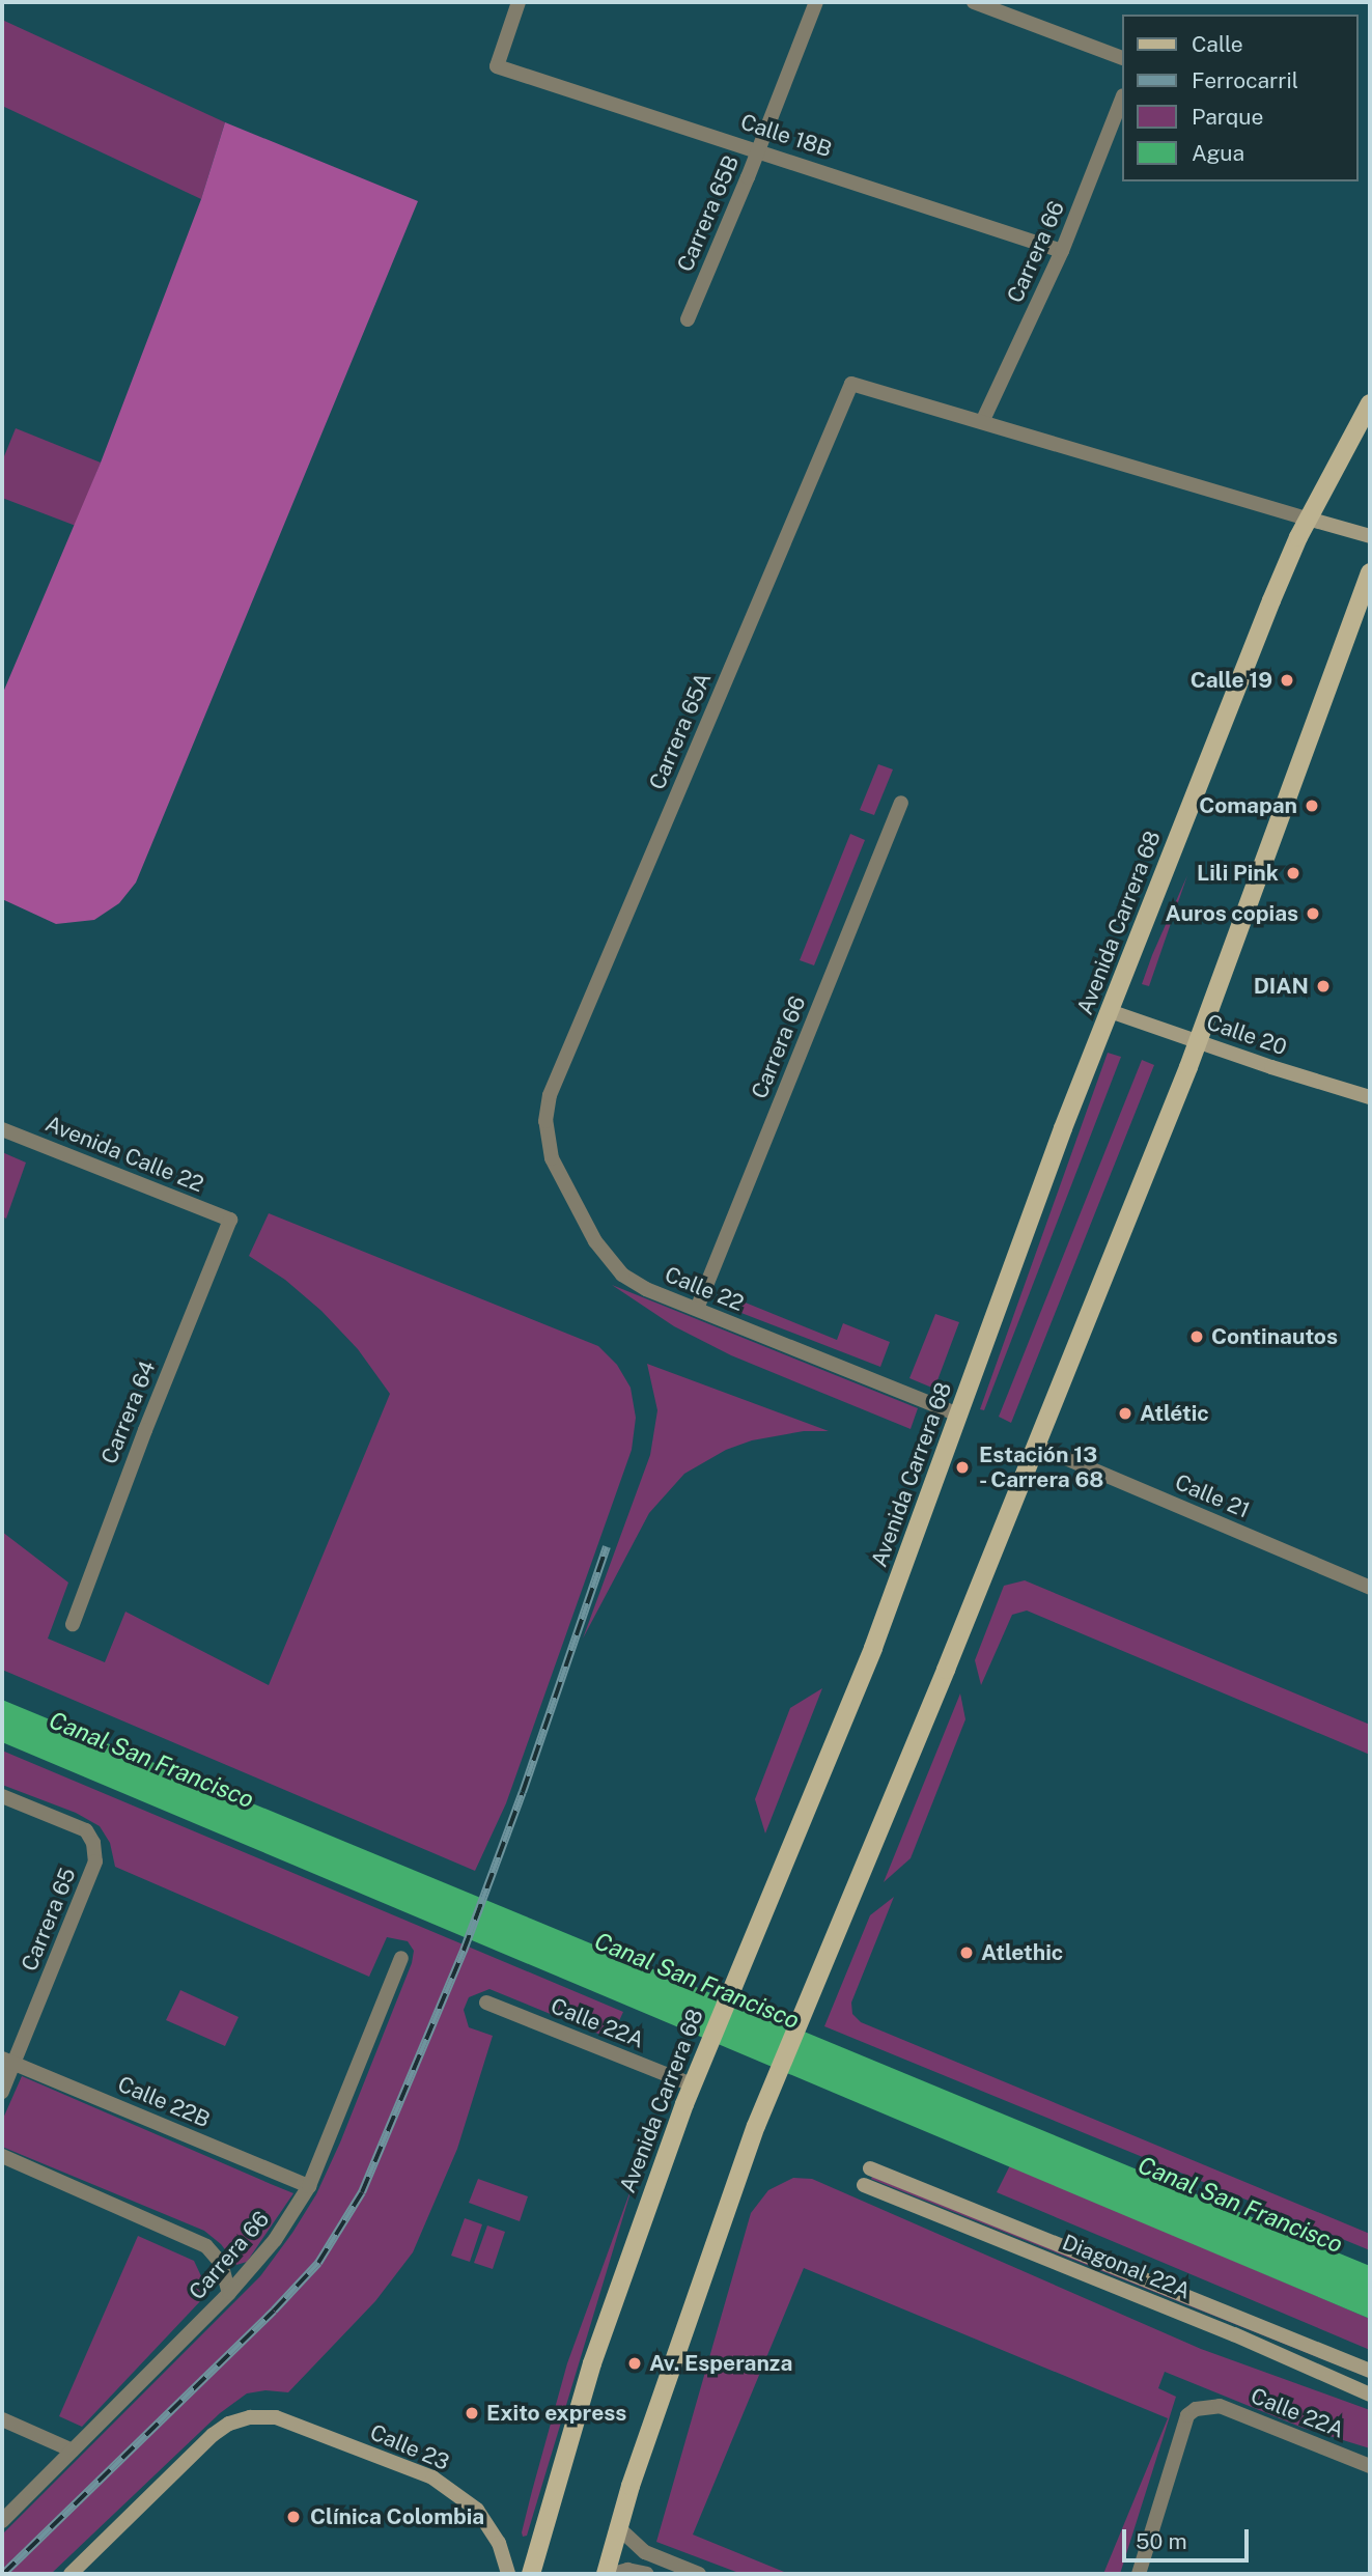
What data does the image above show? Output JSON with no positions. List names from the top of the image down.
{
  "streets": {
    "main road": ["Avenida Carrera 68"],
    "street": [
      "Calle 18B",
      "Carrera 65B",
      "Carrera 66",
      "Carrera 65A",
      "Calle 20",
      "Avenida Calle 22",
      "Calle 22",
      "Carrera 64",
      "Calle 21",
      "Carrera 65",
      "Calle 22A",
      "Calle 22B",
      "Diagonal 22A",
      "Calle 23"
    ]
  },
  "crossings": [
    ["Calle 18B", "Carrera 65B"],
    ["Calle 18B", "Carrera 66"],
    ["Carrera 66", "Carrera 65A"],
    ["Carrera 66", "Calle 22"],
    ["Carrera 66", "Calle 22B"],
    ["Carrera 65A", "Calle 22"],
    ["Avenida Carrera 68", "Calle 20"],
    ["Avenida Carrera 68", "Calle 22"],
    ["Avenida Carrera 68", "Calle 22A"],
    ["Avenida Calle 22", "Carrera 64"],
    ["Carrera 65", "Calle 22B"]
  ],
  "water": ["Canal San Francisco"],
  "places": [
    "Calle 19",
    "Comapan",
    "Lili Pink",
    "Auros copias",
    "DIAN",
    "Continautos",
    "Atlétic",
    "Estación 13 - Carrera 68",
    "Atlethic",
    "Av. Esperanza",
    "Exito express",
    "Clínica Colombia"
  ],
  "legend": [
    "Calle",
    "Ferrocarril",
    "Parque",
    "Agua"
  ],
  "scale_bar": "50 m"
}
